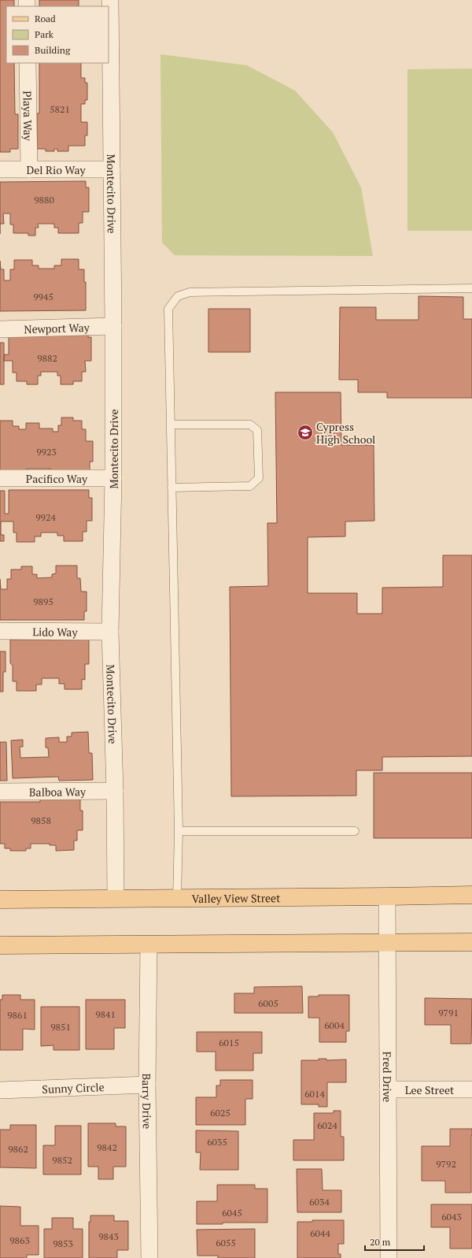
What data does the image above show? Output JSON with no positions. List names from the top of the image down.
{
  "streets": {
    "main road": ["Valley View Street"],
    "street": [
      "Playa Way",
      "Del Rio Way",
      "Montecito Drive",
      "Newport Way",
      "Pacifico Way",
      "Lido Way",
      "Balboa Way",
      "Fred Drive",
      "Sunny Circle",
      "Lee Street",
      "Barry Drive"
    ]
  },
  "crossings": [
    ["Playa Way", "Del Rio Way"],
    ["Del Rio Way", "Montecito Drive"],
    ["Montecito Drive", "Newport Way"],
    ["Montecito Drive", "Pacifico Way"],
    ["Montecito Drive", "Lido Way"],
    ["Montecito Drive", "Balboa Way"],
    ["Montecito Drive", "Valley View Street"],
    ["Valley View Street", "Fred Drive"],
    ["Fred Drive", "Lee Street"],
    ["Sunny Circle", "Barry Drive"]
  ],
  "places": {
    "school or university": ["Cypress High School"]
  },
  "house_numbers": [
    "5821",
    "9880",
    "9945",
    "9882",
    "9923",
    "9924",
    "9895",
    "9858",
    "6005",
    "9791",
    "9841",
    "9861",
    "6004",
    "9851",
    "6015",
    "6014",
    "6025",
    "6024",
    "6035",
    "9842",
    "9862",
    "9852",
    "9792",
    "6034",
    "6045",
    "6043",
    "6044",
    "9843",
    "9863",
    "6055",
    "9853"
  ],
  "legend": ["Road", "Park", "Building"],
  "scale_bar": "20 m"
}
